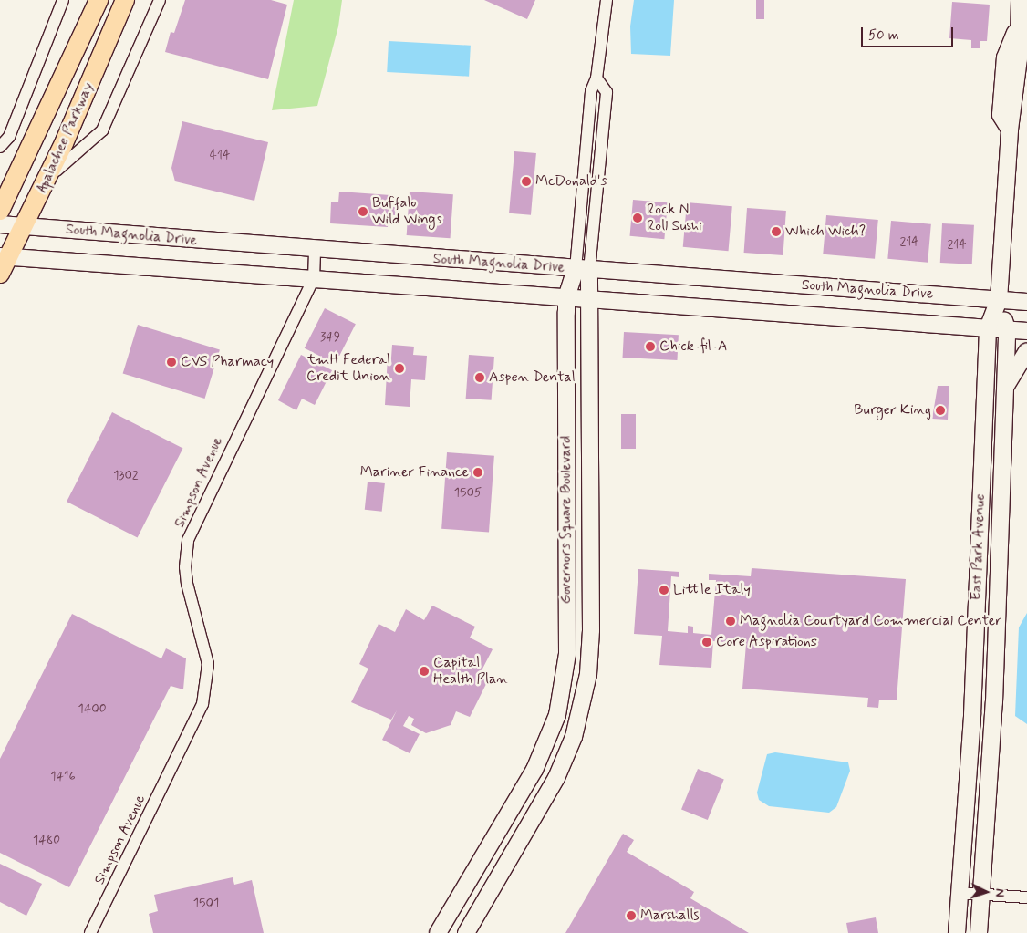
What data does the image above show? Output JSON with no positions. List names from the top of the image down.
{
  "streets": {
    "main road": [
      "Apalachee Parkway",
      "South Magnolia Drive",
      "Governors Square Boulevard",
      "East Park Avenue"
    ],
    "street": ["Simpson Avenue"]
  },
  "crossings": [
    ["Apalachee Parkway", "South Magnolia Drive"],
    ["South Magnolia Drive", "Simpson Avenue"],
    ["South Magnolia Drive", "Governors Square Boulevard"],
    ["South Magnolia Drive", "East Park Avenue"]
  ],
  "places": [
    "McDonald's",
    "Buffalo Wild Wings",
    "Rock N Roll Sushi",
    "Which Wich?",
    "Chick-fil-A",
    "CVS Pharmacy",
    "tmH Federal Credit Union",
    "Aspen Dental",
    "Burger King",
    "Mariner Finance",
    "Little Italy",
    "Magnolia Courtyard Commercial Center",
    "Core Aspirations",
    "Capital Health Plan",
    "Marshalls"
  ],
  "house_numbers": [
    "414",
    "214",
    "214",
    "349",
    "1302",
    "1505",
    "1400",
    "1416",
    "1480",
    "1501"
  ],
  "scale_bar": "50 m",
  "north": "right"
}
